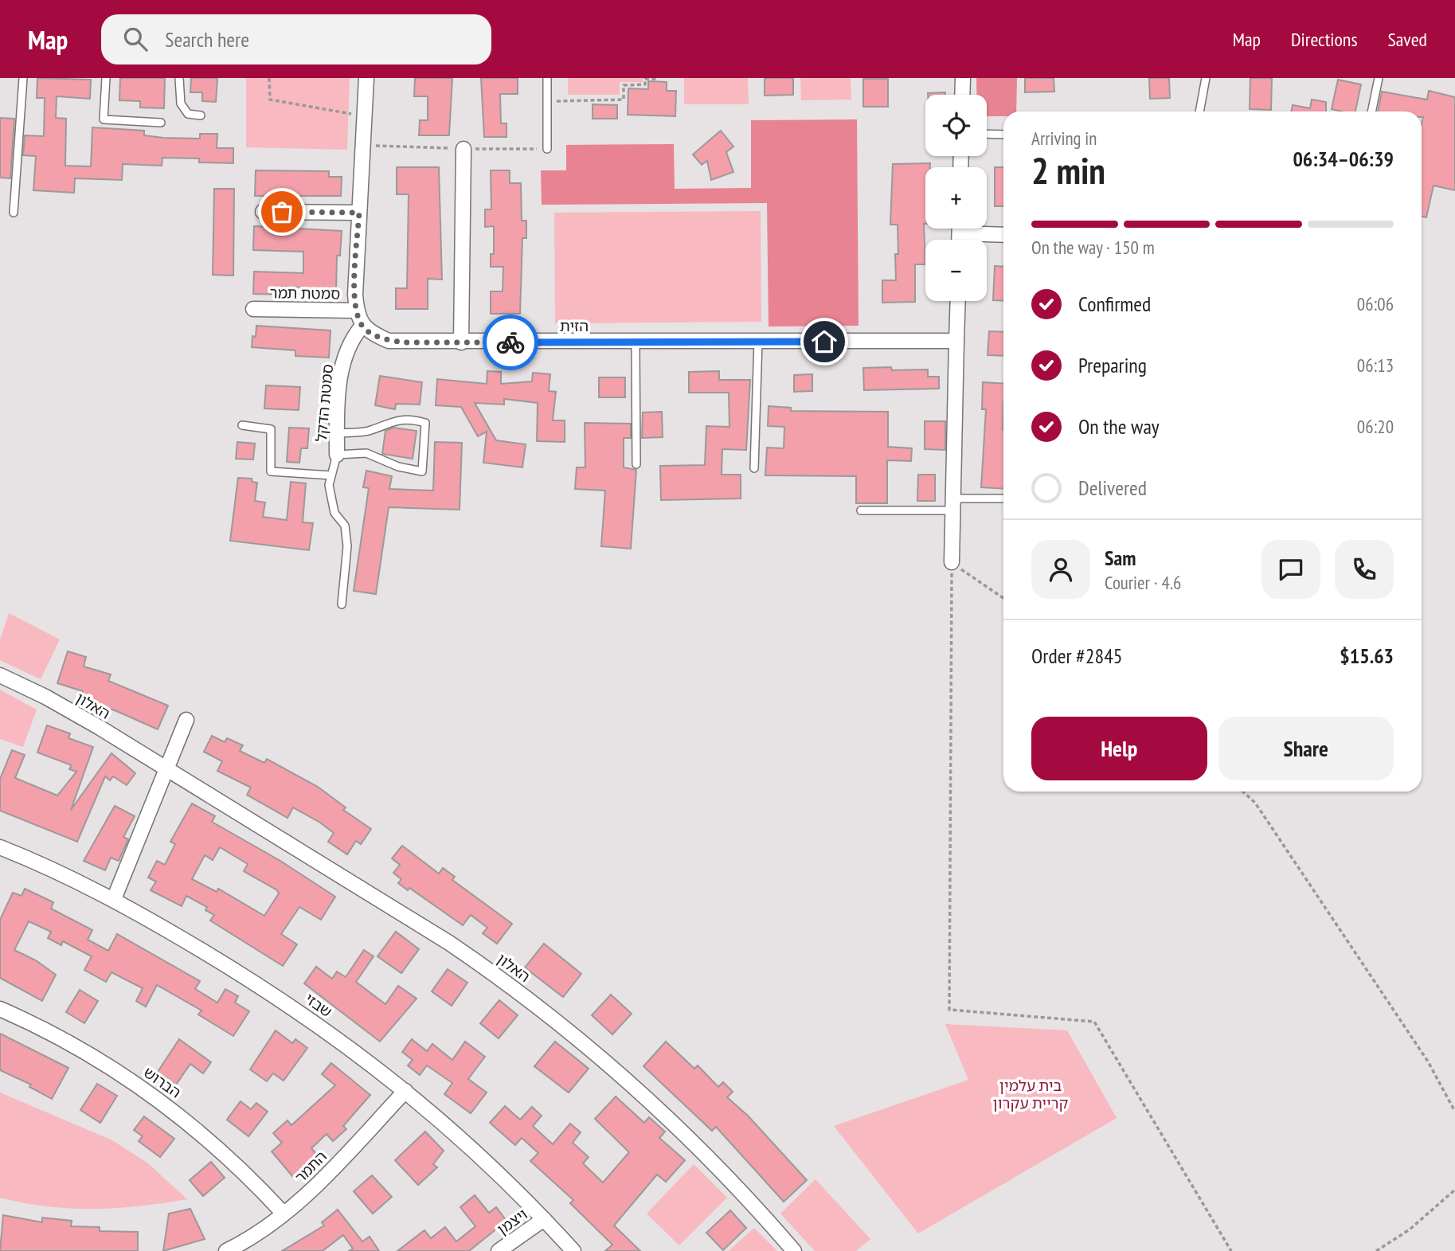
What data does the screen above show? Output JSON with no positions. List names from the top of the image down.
{
  "streets": {
    "street": [
      "סמטת תמר",
      "הזית",
      "סמטת הדקל",
      "האלון",
      "שבזי",
      "הברוש",
      "התמר",
      "ויצמן"
    ]
  },
  "crossings": [
    ["הזית", "סמטת הדקל"],
    ["שבזי", "התמר"],
    ["שבזי", "ויצמן"],
    ["הברוש", "התמר"]
  ],
  "parks": ["בית עלמין קריית עקרון"],
  "page": {
    "header": "Map",
    "search": "Search here",
    "nav": ["Map", "Directions", "Saved"],
    "map_buttons": ["+", "−"],
    "heading": ["2 min", "Arriving in", "06:34–06:39"],
    "panel": [
      "Sam",
      "Courier · 4.6",
      "Order #2845",
      "$15.63"
    ],
    "bar": "On the way · 150 m",
    "list": [
      ["Confirmed", "06:06"],
      ["Preparing", "06:13"],
      ["On the way", "06:20"],
      "Delivered"
    ],
    "buttons": ["Help", "Share"]
  }
}
